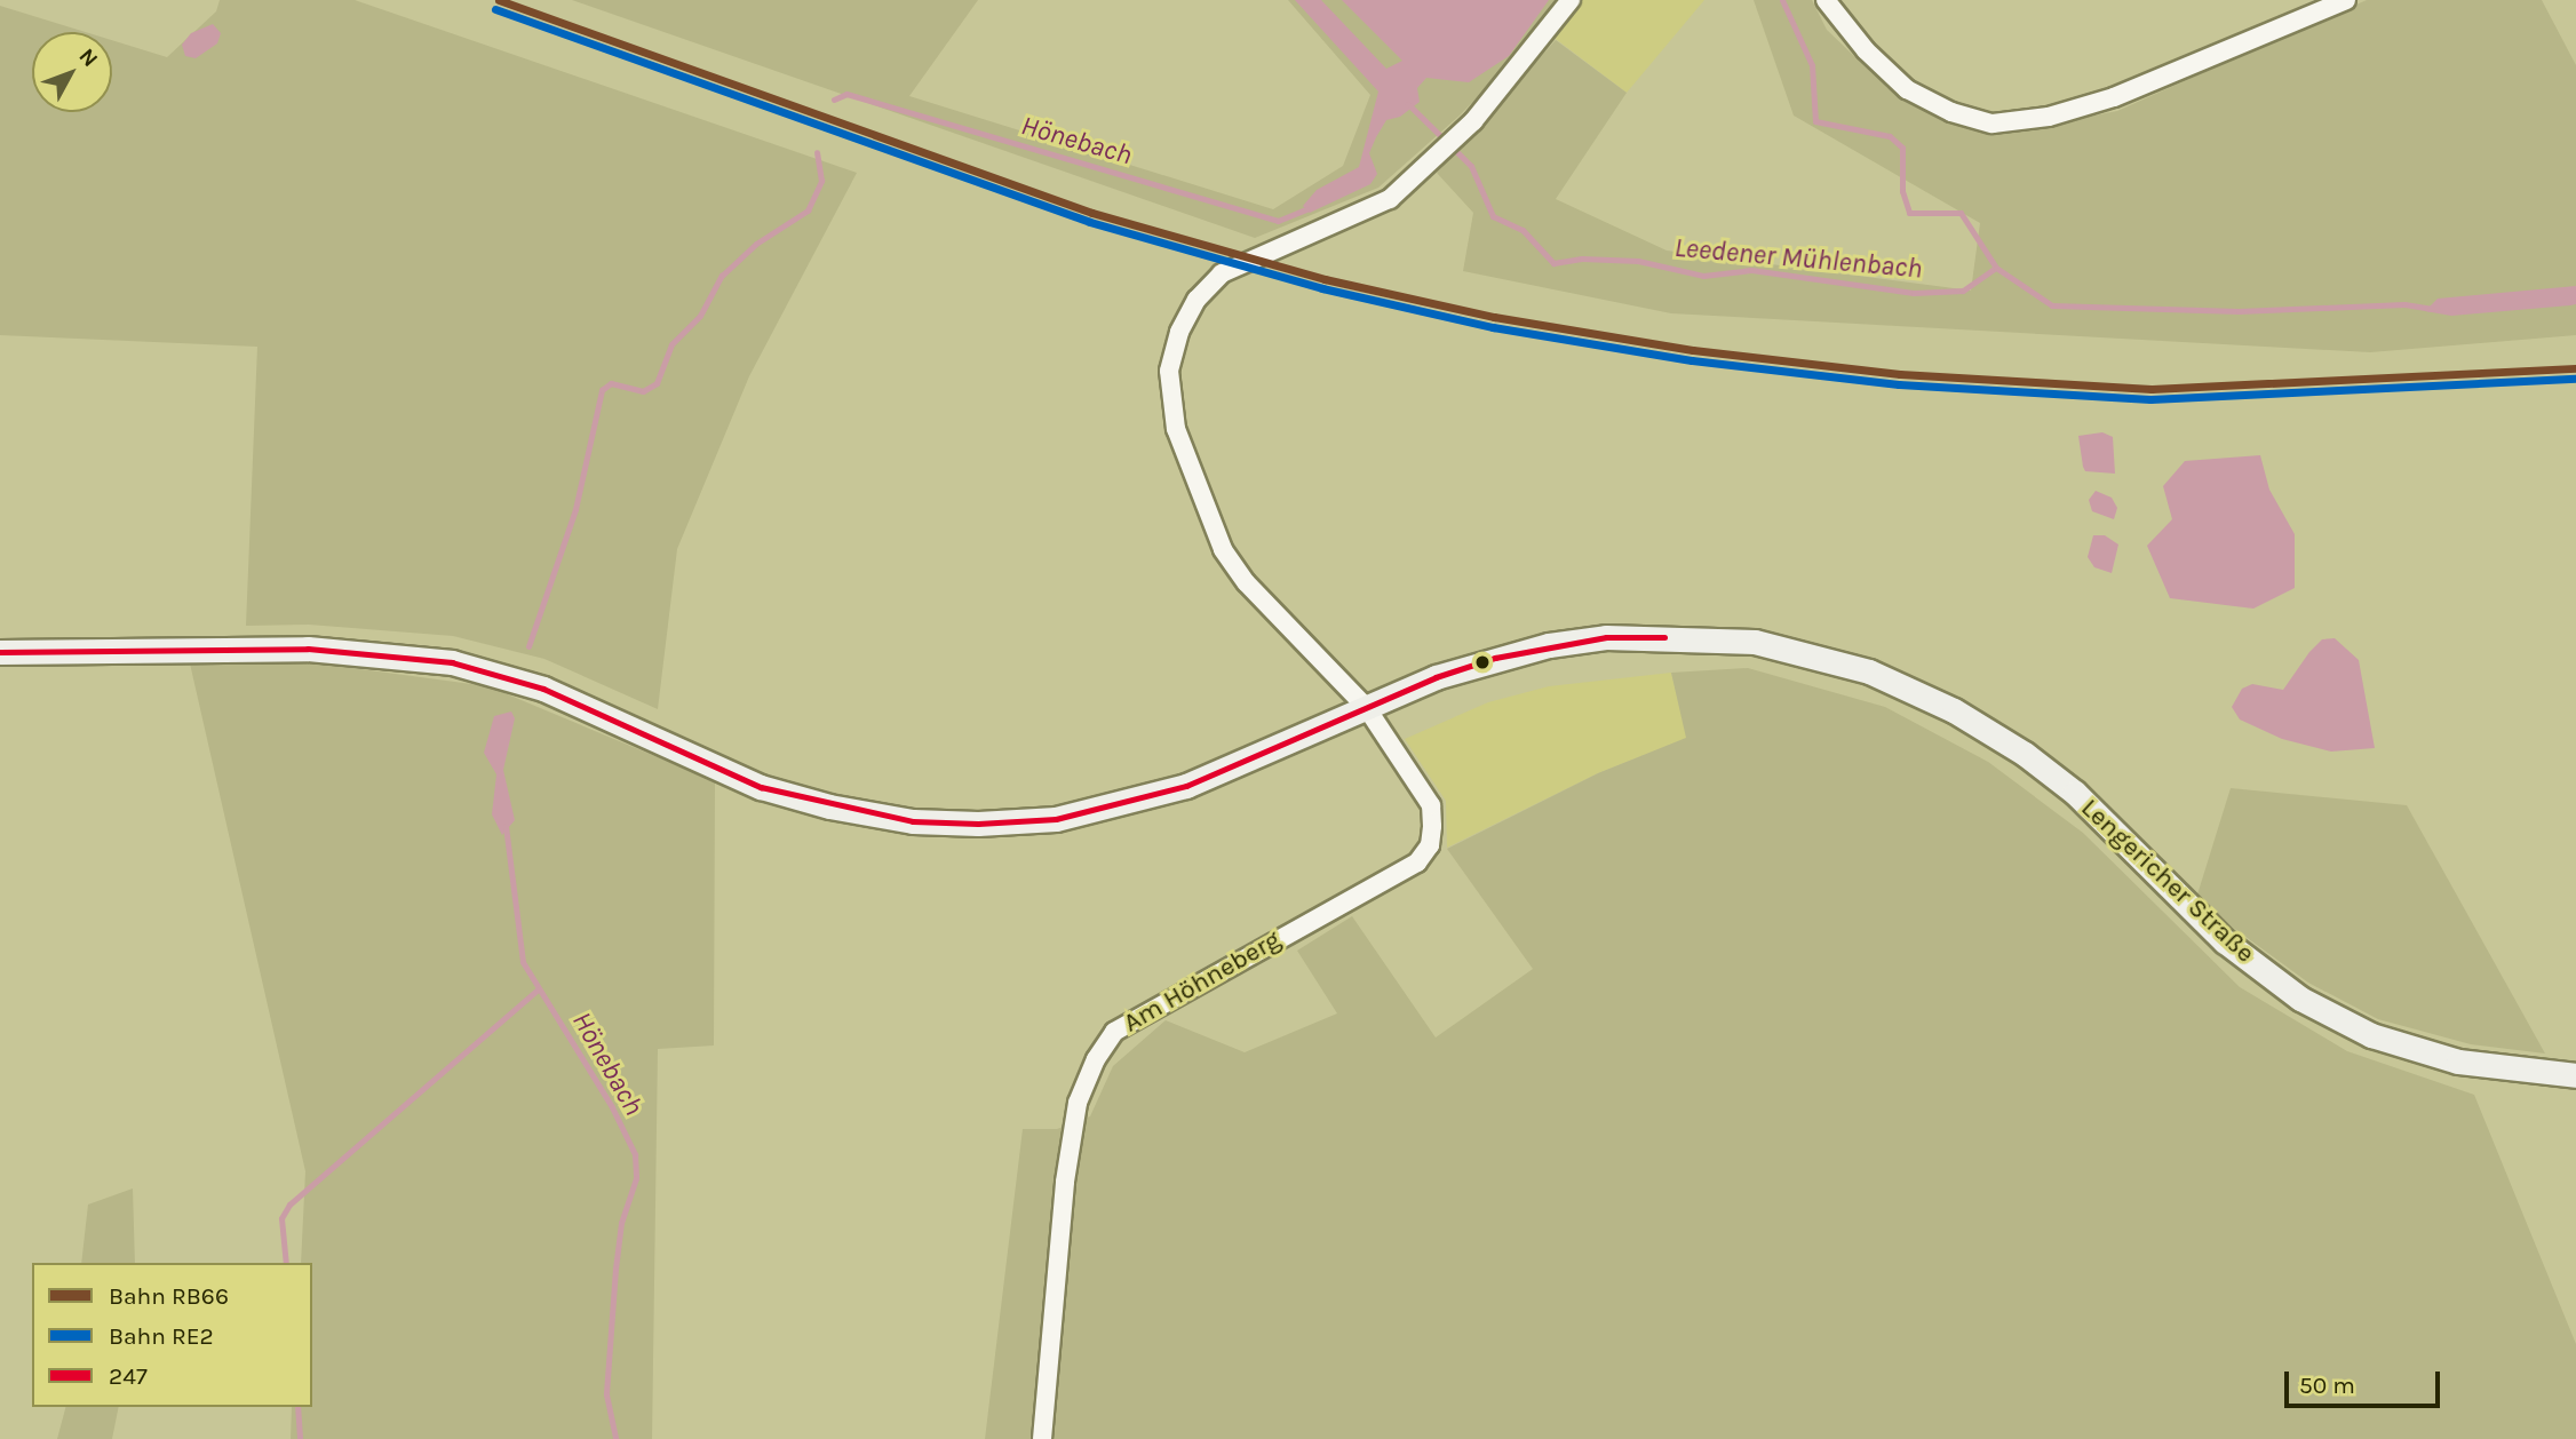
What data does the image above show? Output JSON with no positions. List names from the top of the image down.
{
  "streets": {
    "main road": ["Lengericher Straße"],
    "street": ["Am Höhneberg"]
  },
  "crossings": [
    ["Lengericher Straße", "Am Höhneberg"]
  ],
  "water": ["Hönebach", "Leedener Mühlenbach"],
  "lines": ["rail line RB66", "rail line RE2", "transit line 247"],
  "legend": ["Bahn RB66", "Bahn RE2", "247"],
  "scale_bar": "50 m",
  "north": "top right"
}
